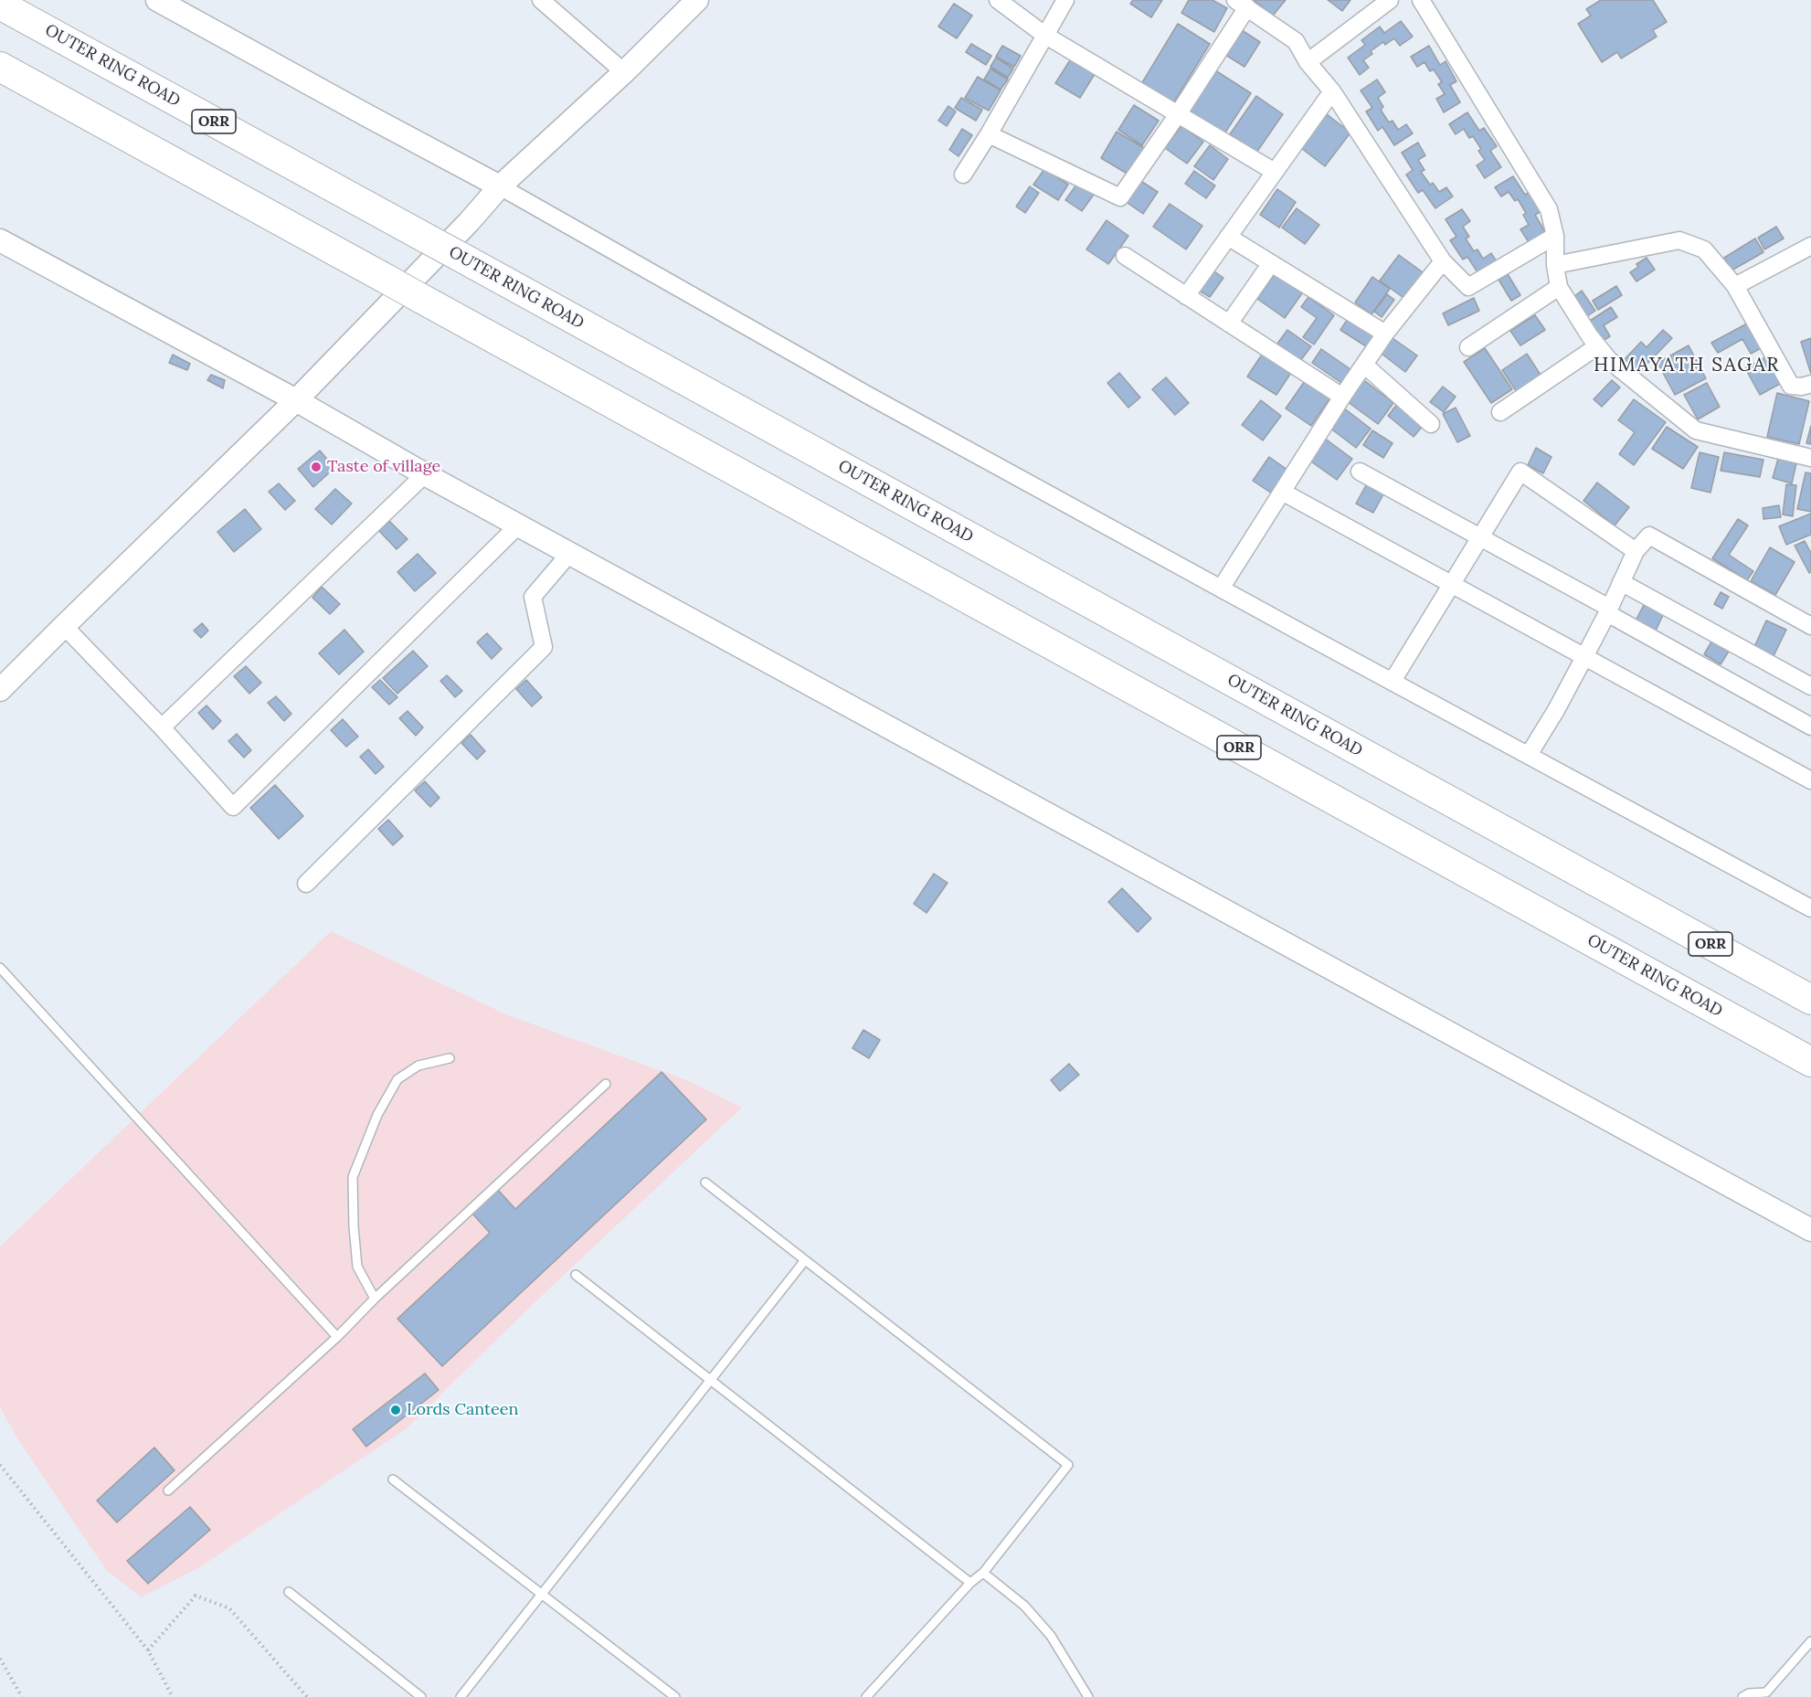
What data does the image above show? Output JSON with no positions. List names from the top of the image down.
{
  "streets": {
    "highway": ["OUTER RING ROAD", "ORR"]
  },
  "districts": ["HIMAYATH SAGAR"],
  "places": ["Taste of village", "Lords Canteen"]
}
